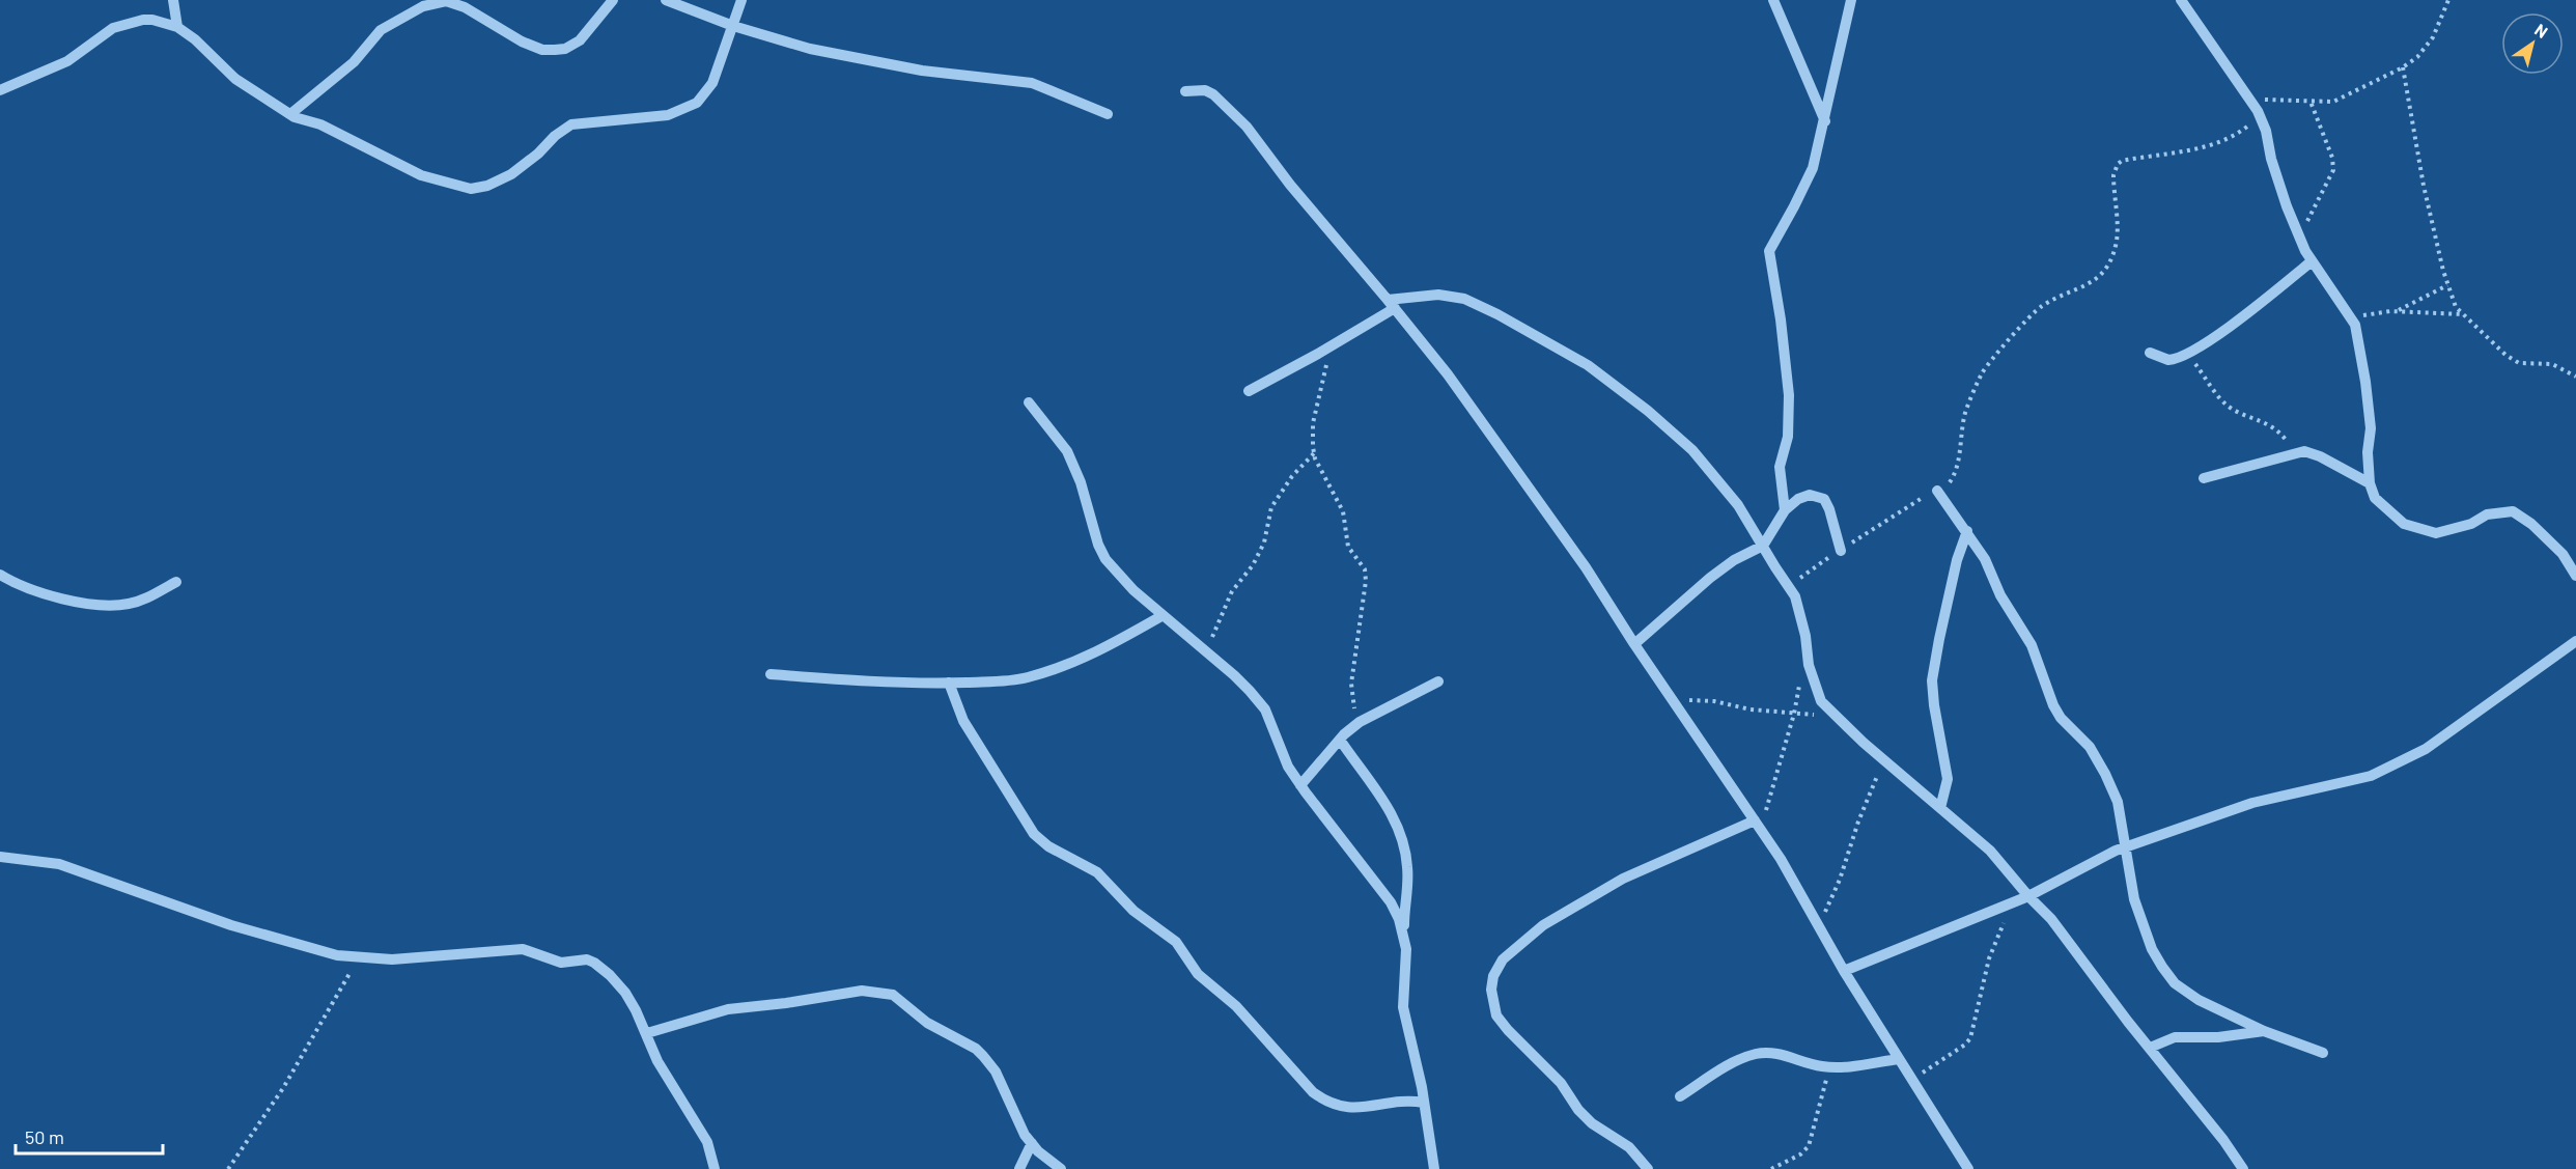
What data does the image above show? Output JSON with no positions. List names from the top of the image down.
{
  "scale_bar": "50 m",
  "north": "top right"
}
